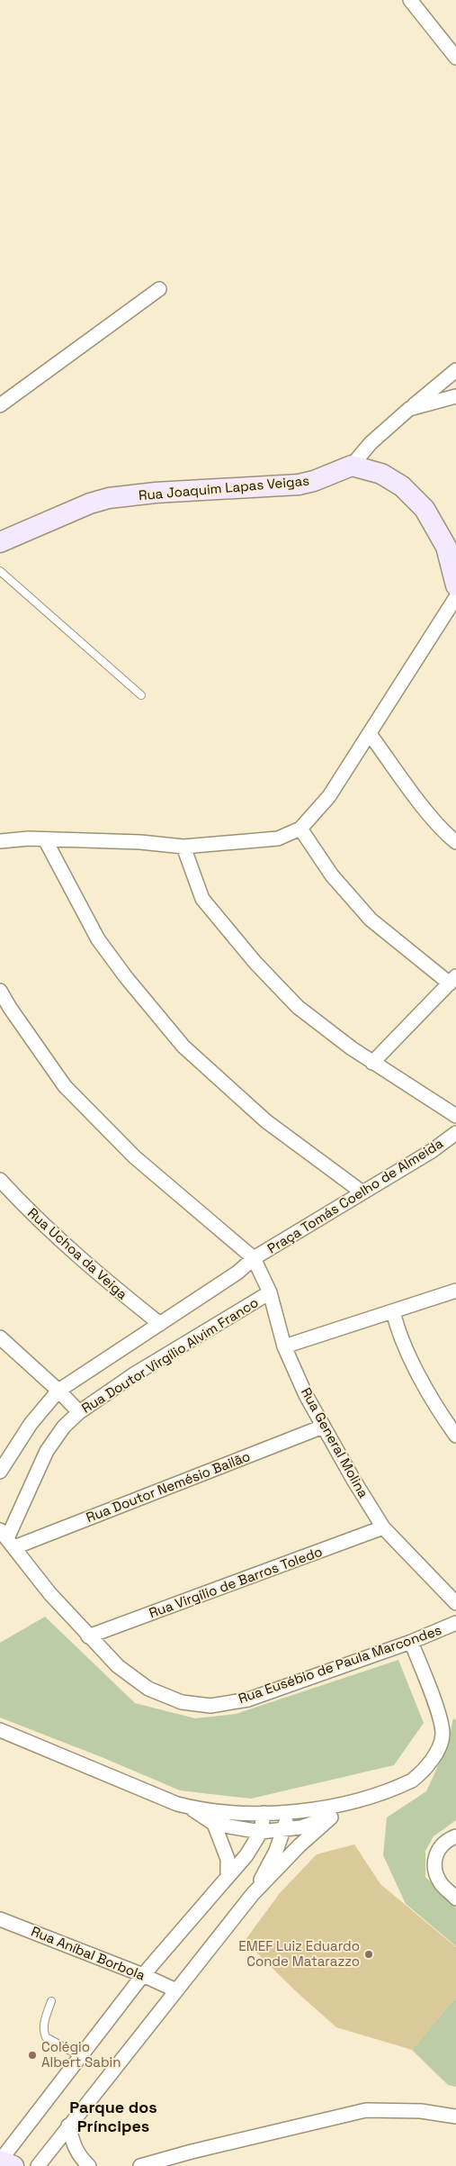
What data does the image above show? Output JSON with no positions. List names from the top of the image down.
{
  "streets": {
    "main road": ["Rua Joaquim Lapas Veigas"],
    "street": [
      "Praça Tomás Coelho de Almeida",
      "Rua Uchoa da Veiga",
      "Rua Doutor Virgílio Alvim Franco",
      "Rua General Molina",
      "Rua Doutor Nemésio Bailão",
      "Rua Virgílio de Barros Toledo",
      "Rua Eusébio de Paula Marcondes",
      "Rua Aníbal Borbola"
    ]
  },
  "crossings": [
    ["Praça Tomás Coelho de Almeida", "Rua General Molina"],
    ["Rua Doutor Virgílio Alvim Franco", "Rua General Molina"],
    ["Rua Doutor Virgílio Alvim Franco", "Rua Doutor Nemésio Bailão"],
    ["Rua Doutor Virgílio Alvim Franco", "Rua Eusébio de Paula Marcondes"],
    ["Rua General Molina", "Rua Doutor Nemésio Bailão"],
    ["Rua General Molina", "Rua Virgílio de Barros Toledo"],
    ["Rua Doutor Nemésio Bailão", "Rua Eusébio de Paula Marcondes"],
    ["Rua Virgílio de Barros Toledo", "Rua Eusébio de Paula Marcondes"]
  ],
  "districts": ["Parque dos Príncipes"],
  "places": ["EMEF Luiz Eduardo Conde Matarazzo", "Colégio Albert Sabin"]
}
